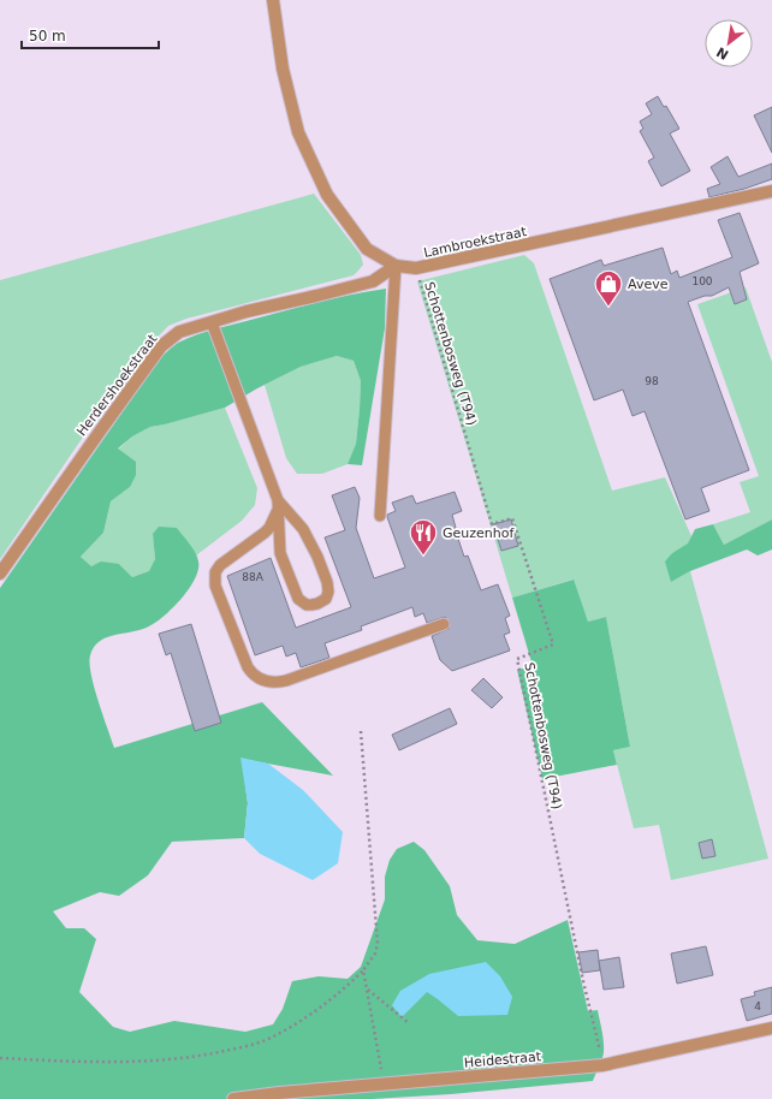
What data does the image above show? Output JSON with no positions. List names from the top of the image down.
{
  "streets": {
    "street": ["Lambroekstraat", "Herdershoekstraat", "Heidestraat"],
    "path": ["Schottenbosweg (T94)"]
  },
  "crossings": [
    ["Lambroekstraat", "Schottenbosweg (T94)"],
    ["Lambroekstraat", "Herdershoekstraat"],
    ["Schottenbosweg (T94)", "Heidestraat"]
  ],
  "places": {
    "shop": ["Aveve"],
    "restaurant": ["Geuzenhof"]
  },
  "house_numbers": [
    "100",
    "98",
    "88A",
    "4"
  ],
  "scale_bar": "50 m",
  "north": "bottom left"
}
